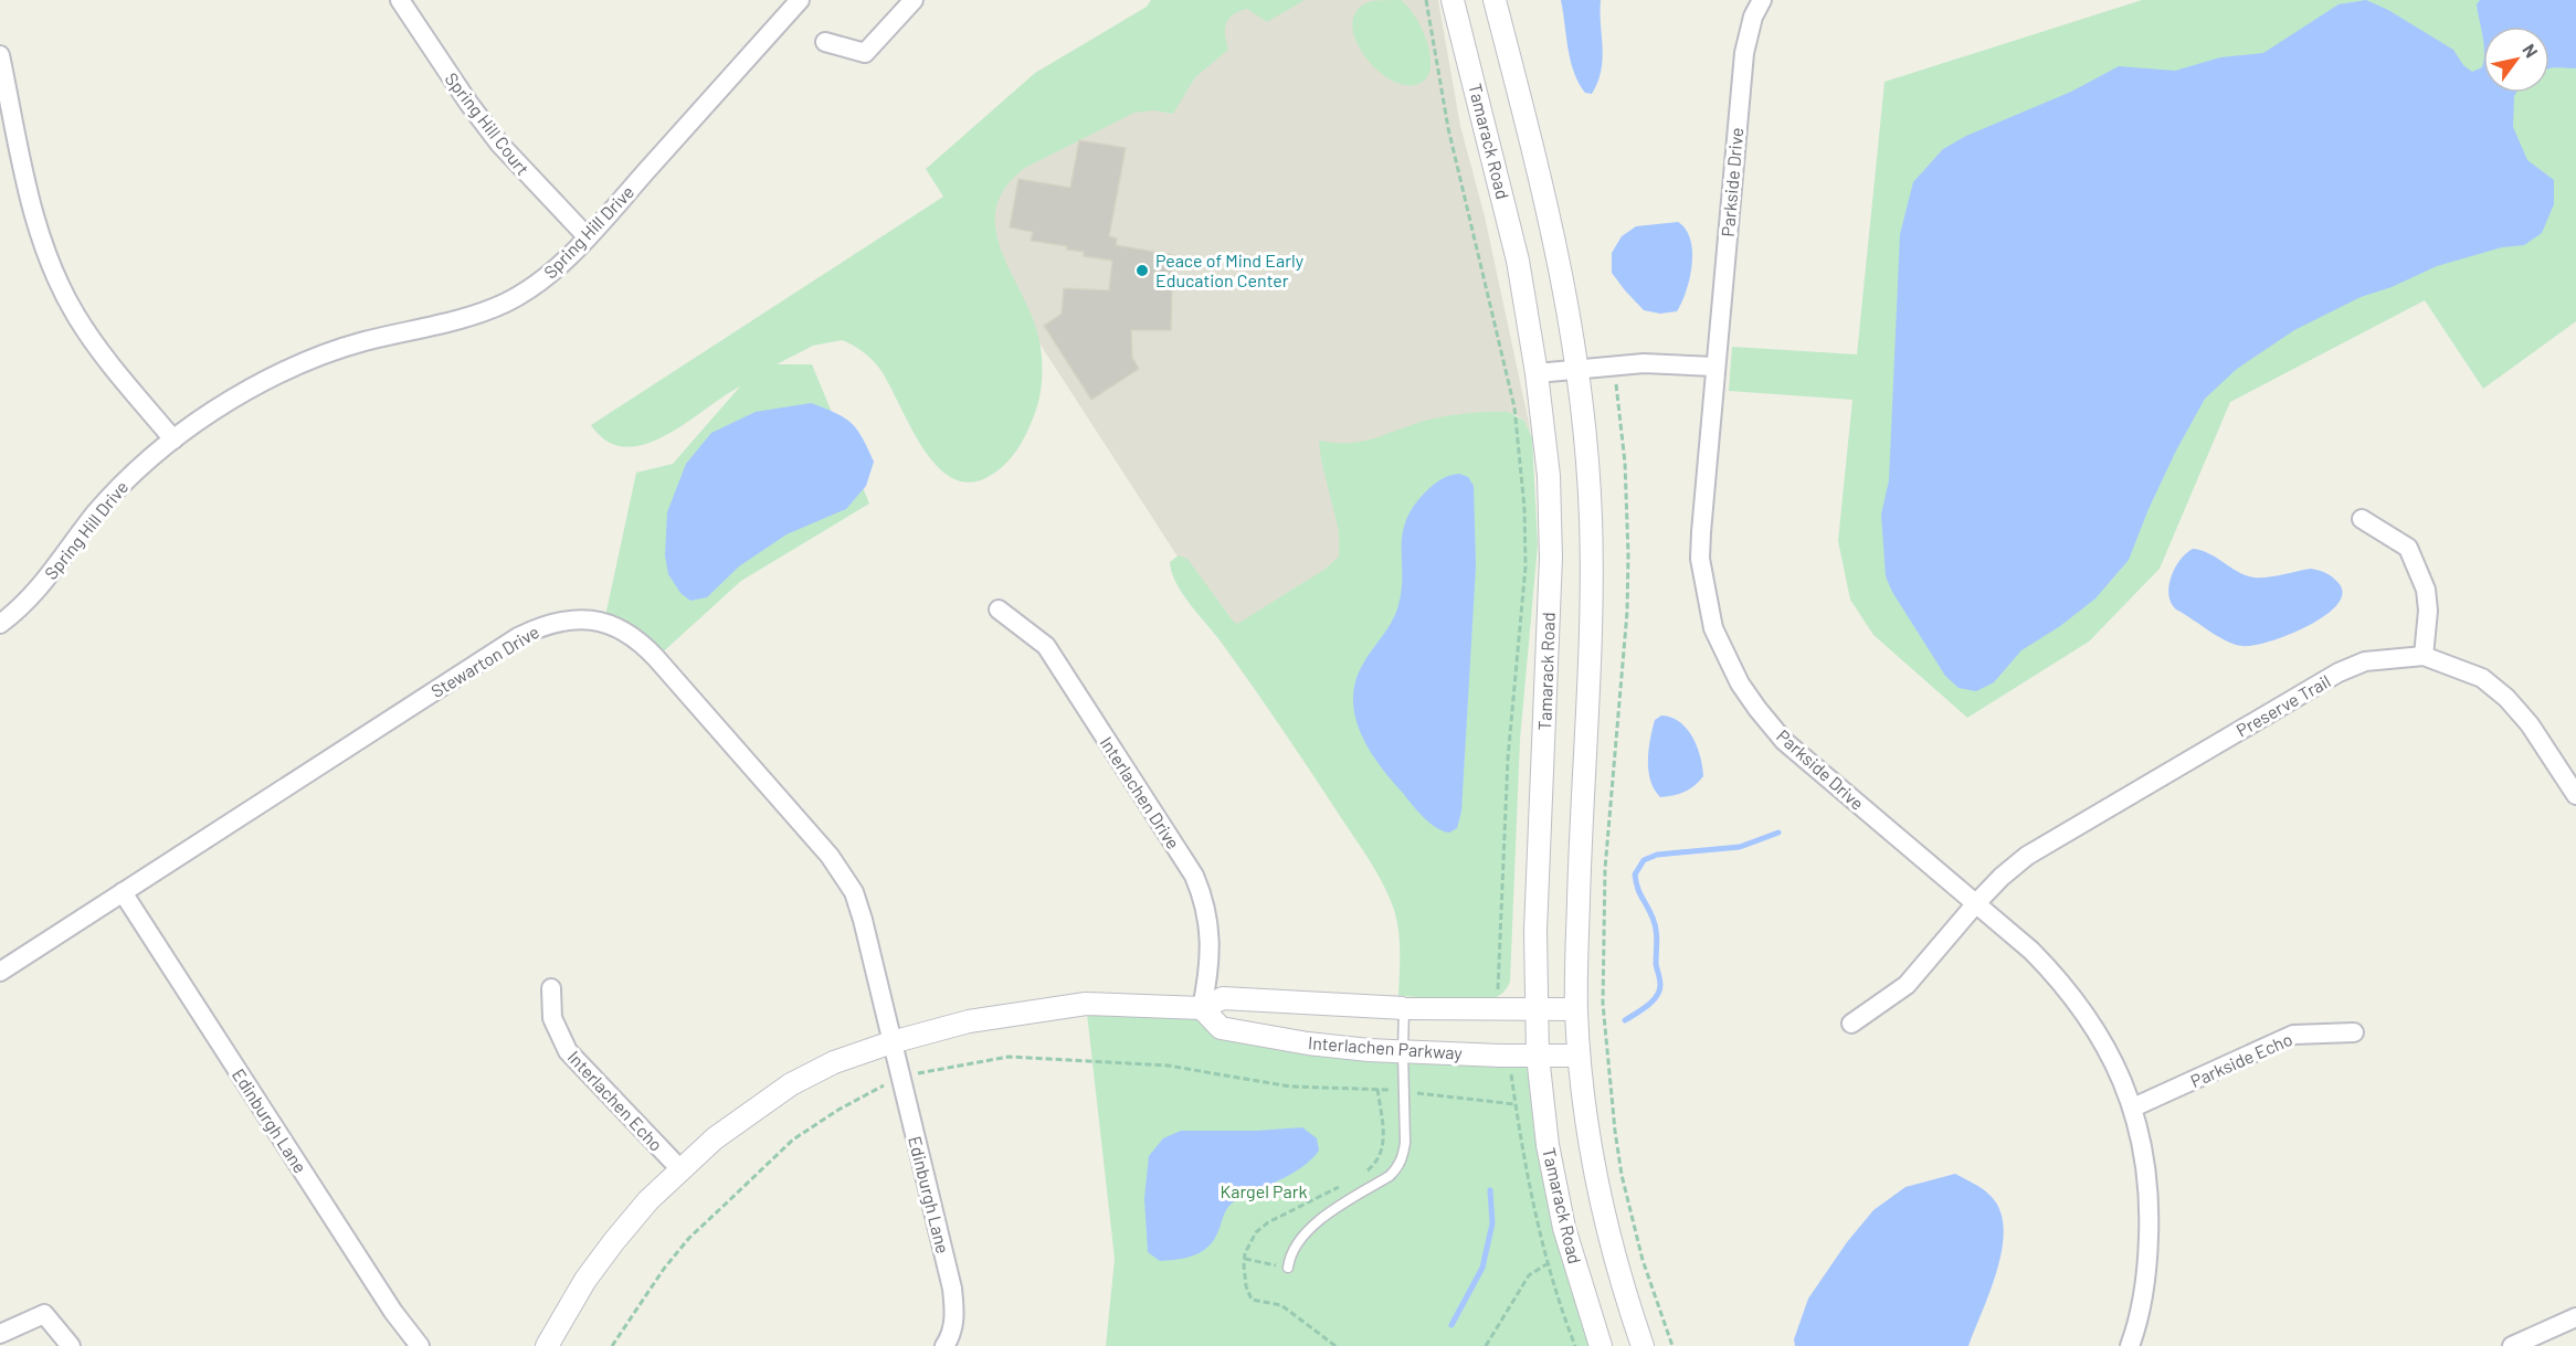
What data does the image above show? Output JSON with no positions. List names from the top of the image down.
{
  "streets": {
    "street": [
      "Spring Hill Court",
      "Tamarack Road",
      "Parkside Drive",
      "Spring Hill Drive",
      "Stewarton Drive",
      "Preserve Trail",
      "Interlachen Drive",
      "Interlachen Parkway",
      "Parkside Echo",
      "Interlachen Echo",
      "Edinburgh Lane"
    ]
  },
  "crossings": [
    ["Spring Hill Court", "Spring Hill Drive"],
    ["Tamarack Road", "Interlachen Parkway"],
    ["Parkside Drive", "Preserve Trail"],
    ["Parkside Drive", "Parkside Echo"],
    ["Stewarton Drive", "Edinburgh Lane"],
    ["Interlachen Drive", "Interlachen Parkway"]
  ],
  "parks": ["Kargel Park"],
  "places": ["Peace of Mind Early Education Center"],
  "north": "top right"
}
